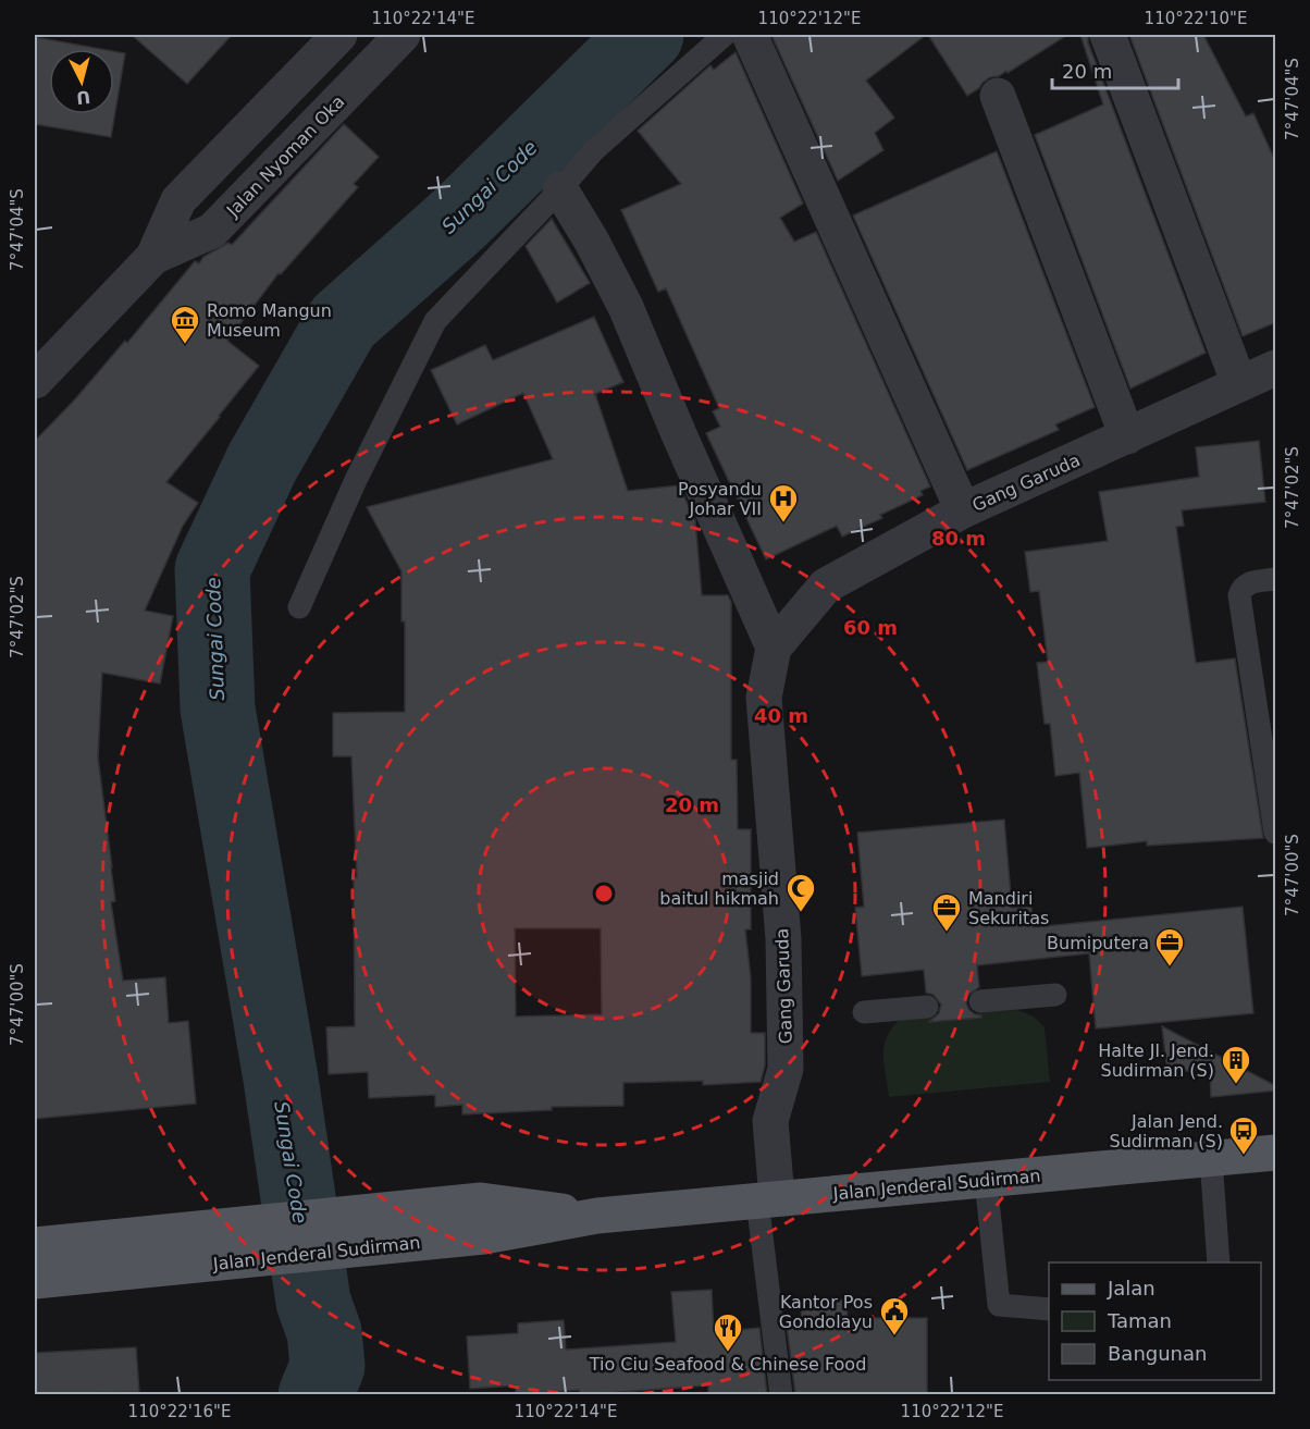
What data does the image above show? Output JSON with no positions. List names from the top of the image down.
{
  "streets": {
    "main road": ["Jalan Jenderal Sudirman"],
    "street": ["Jalan Nyoman Oka", "Gang Garuda"]
  },
  "crossings": [
    ["Gang Garuda", "Jalan Jenderal Sudirman"]
  ],
  "water": ["Sungai Code"],
  "places": {
    "museum": ["Romo Mangun Museum"],
    "hospital": ["Posyandu Johar VII"],
    "mosque": ["masjid baitul hikmah"],
    "office": ["Mandiri Sekuritas", "Bumiputera"],
    "building": ["Halte Jl. Jend. Sudirman (S)"],
    "bus stop": ["Jalan Jend. Sudirman (S)"],
    "public building": ["Kantor Pos Gondolayu"],
    "restaurant": ["Tio Ciu Seafood & Chinese Food"]
  },
  "legend": ["Jalan", "Taman", "Bangunan"],
  "scale_bar": "20 m",
  "north": "bottom",
  "coordinates": [
    "110°22'14\"E",
    "110°22'12\"E",
    "110°22'10\"E",
    "7°47'04\"S",
    "7°47'02\"S",
    "7°47'00\"S",
    "110°22'16\"E"
  ],
  "rings": [
    "80 m",
    "60 m",
    "40 m",
    "20 m"
  ]
}
